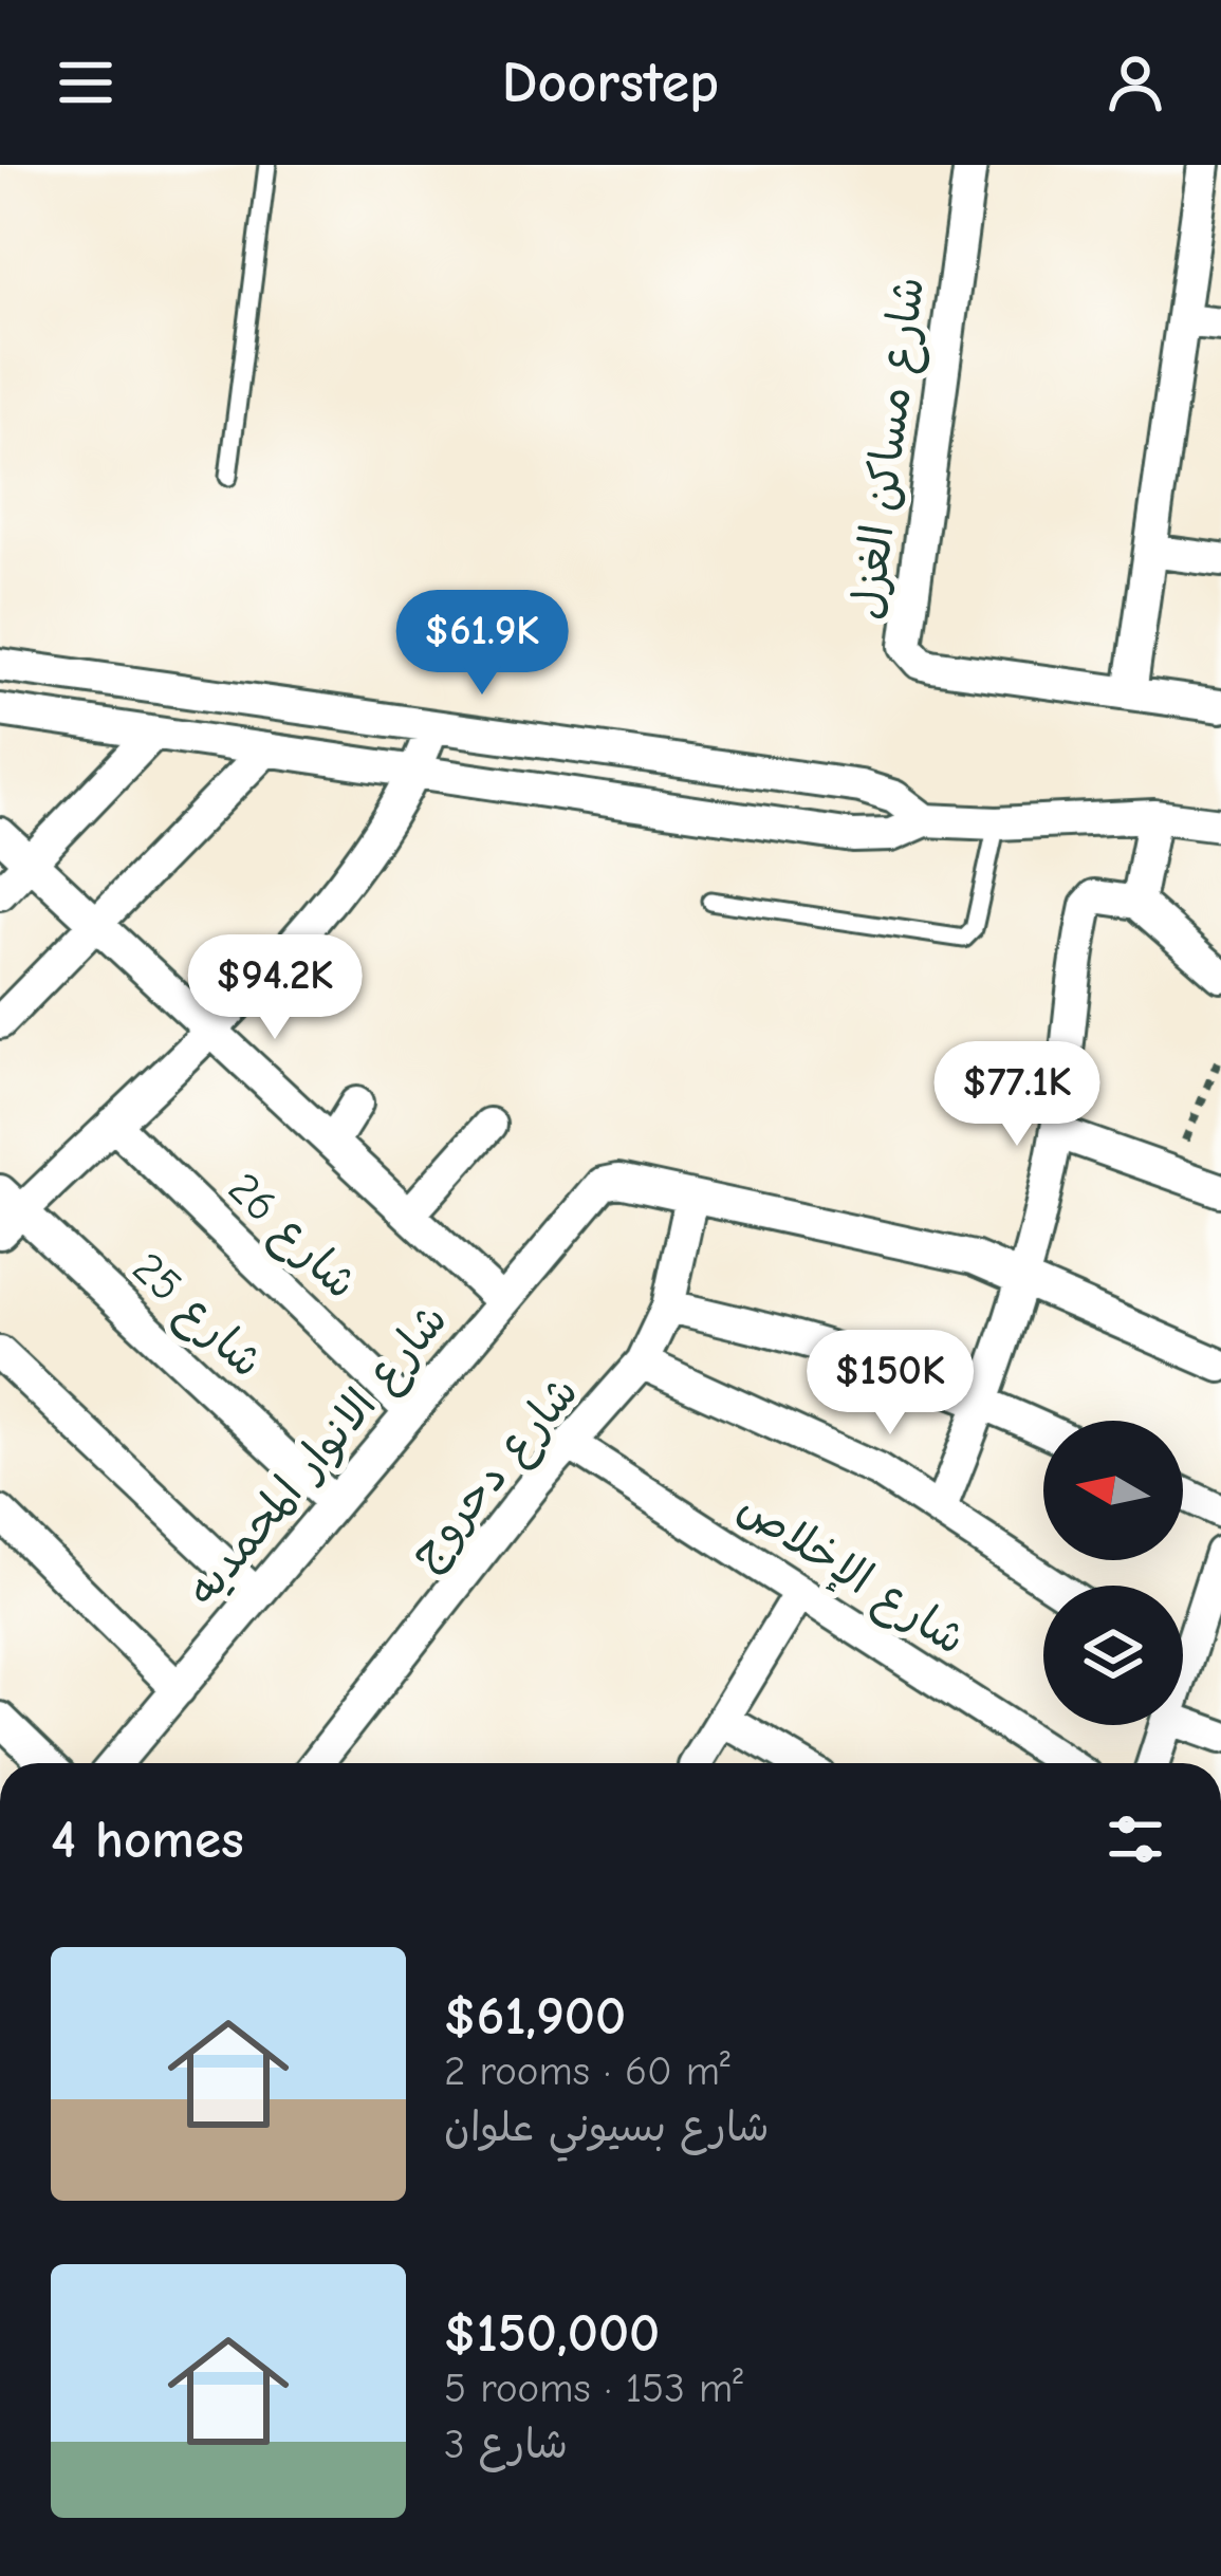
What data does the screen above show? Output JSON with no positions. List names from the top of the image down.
{
  "streets": {
    "street": [
      "شارع مساكن الغزل",
      "شارع 26",
      "شارع 25",
      "شارع الانوار المحمديه",
      "شارع دحروج",
      "شارع الإخلاص"
    ]
  },
  "crossings": [
    ["شارع 26", "شارع الانوار المحمديه"],
    ["شارع 25", "شارع الانوار المحمديه"],
    ["شارع الانوار المحمديه", "شارع دحروج"],
    ["شارع دحروج", "شارع الإخلاص"]
  ],
  "north": "left",
  "page": {
    "header": "Doorstep",
    "price": [
      "$61.9K",
      "$94.2K",
      "$77.1K",
      "$150K"
    ],
    "heading": "4 homes",
    "list": [
      {
        "name": "$61,900",
        "note": "2 rooms · 60 m² · شارع بسيوني علوان"
      },
      {
        "name": "$150,000",
        "note": "5 rooms · 153 m² · شارع 3"
      }
    ]
  }
}
